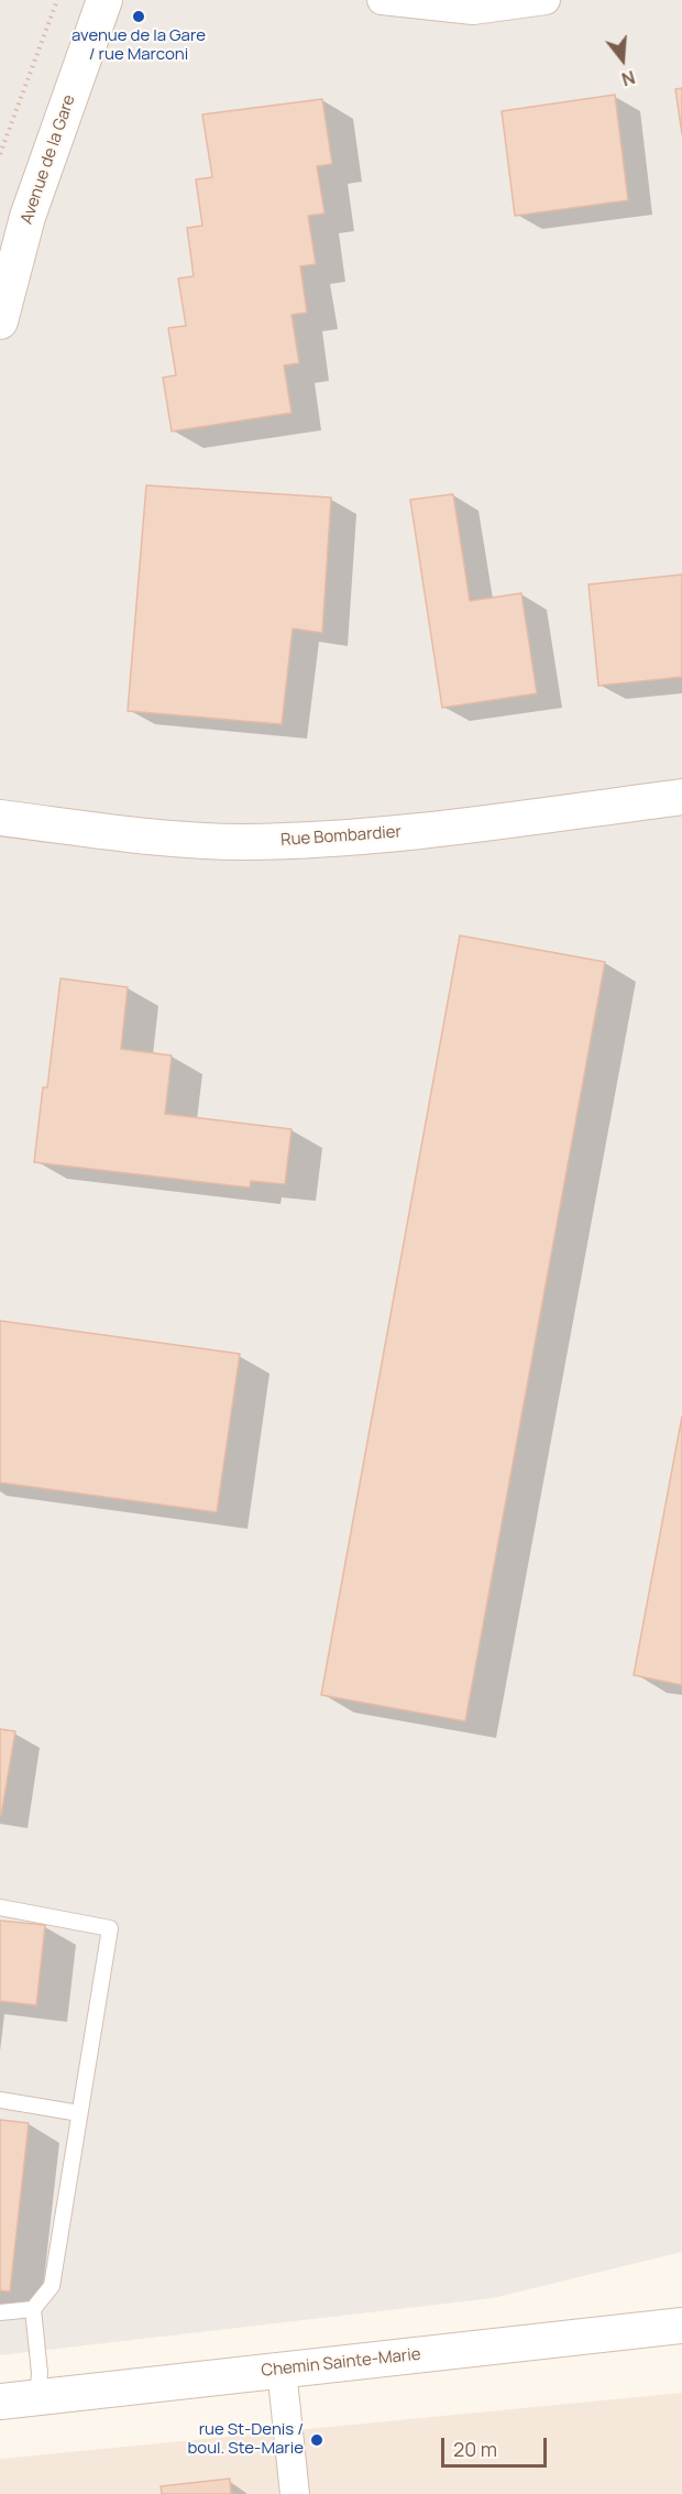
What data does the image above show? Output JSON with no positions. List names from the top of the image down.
{
  "streets": {
    "street": ["Avenue de la Gare", "Rue Bombardier", "Chemin Sainte-Marie"]
  },
  "places": ["avenue de la Gare / rue Marconi", "rue St-Denis / boul. Ste-Marie"],
  "scale_bar": "20 m",
  "north": "bottom"
}
